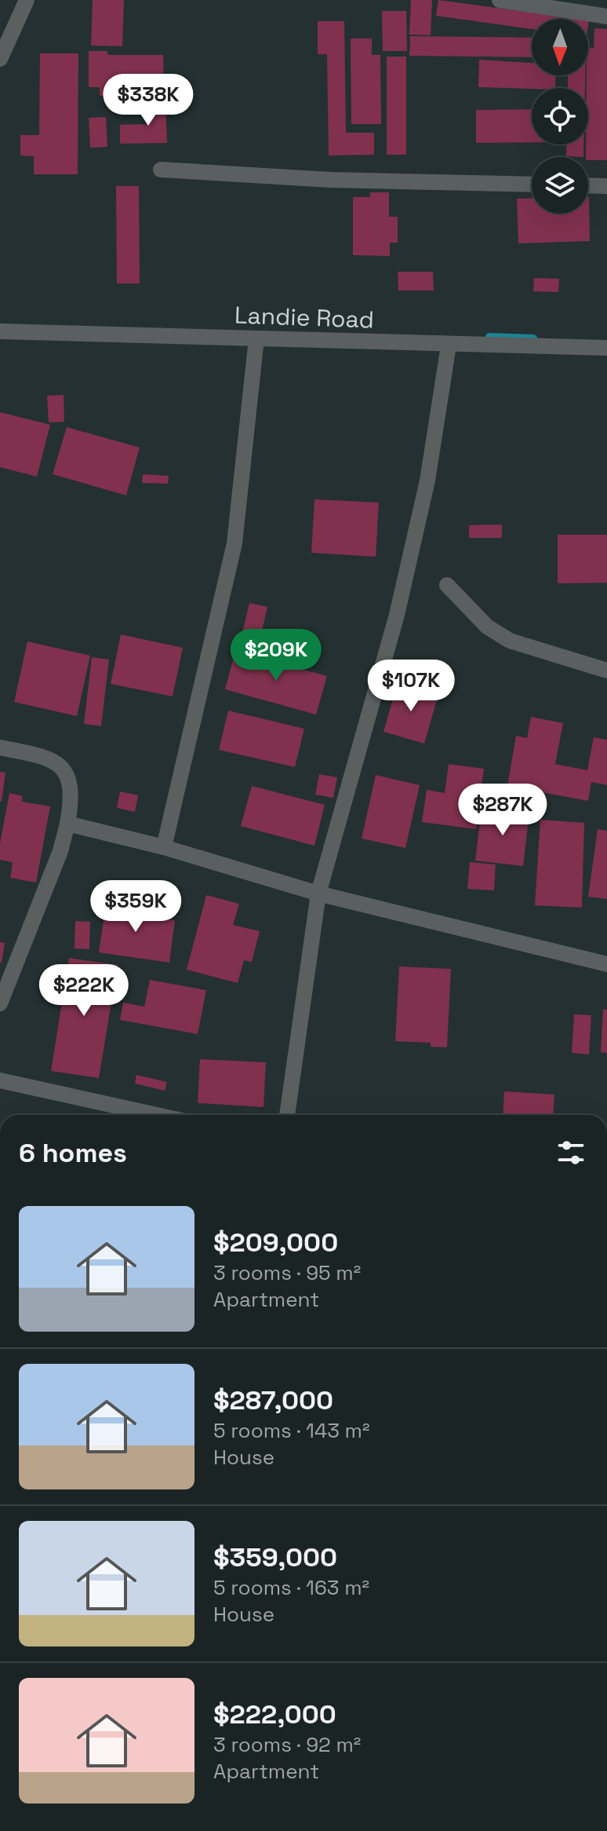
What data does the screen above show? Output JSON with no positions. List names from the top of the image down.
{
  "streets": {
    "street": ["Landie Road"]
  },
  "north": "bottom",
  "page": {
    "price": [
      "$338K",
      "$209K",
      "$107K",
      "$287K",
      "$359K",
      "$222K"
    ],
    "heading": "6 homes",
    "list": [
      {
        "name": "$209,000",
        "note": "3 rooms · 95 m² · Apartment"
      },
      {
        "name": "$287,000",
        "note": "5 rooms · 143 m² · House"
      },
      {
        "name": "$359,000",
        "note": "5 rooms · 163 m² · House"
      },
      {
        "name": "$222,000",
        "note": "3 rooms · 92 m² · Apartment"
      }
    ]
  }
}
